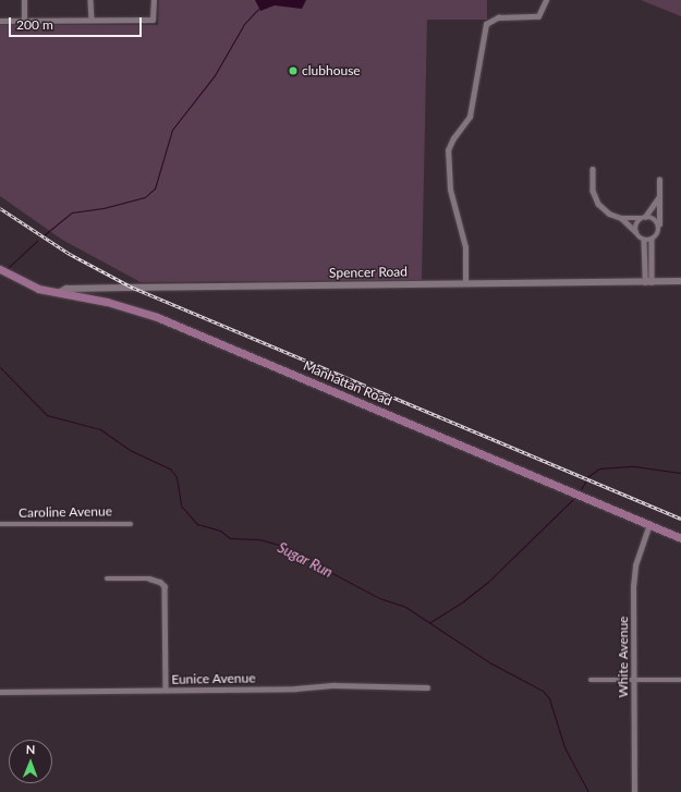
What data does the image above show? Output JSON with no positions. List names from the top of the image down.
{
  "streets": {
    "main road": ["Manhattan Road"],
    "street": [
      "Spencer Road",
      "Caroline Avenue",
      "White Avenue",
      "Eunice Avenue"
    ]
  },
  "crossings": [
    ["Spencer Road", "Manhattan Road"],
    ["Manhattan Road", "White Avenue"]
  ],
  "water": ["Sugar Run"],
  "places": ["clubhouse"],
  "scale_bar": "200 m",
  "north": "top"
}
